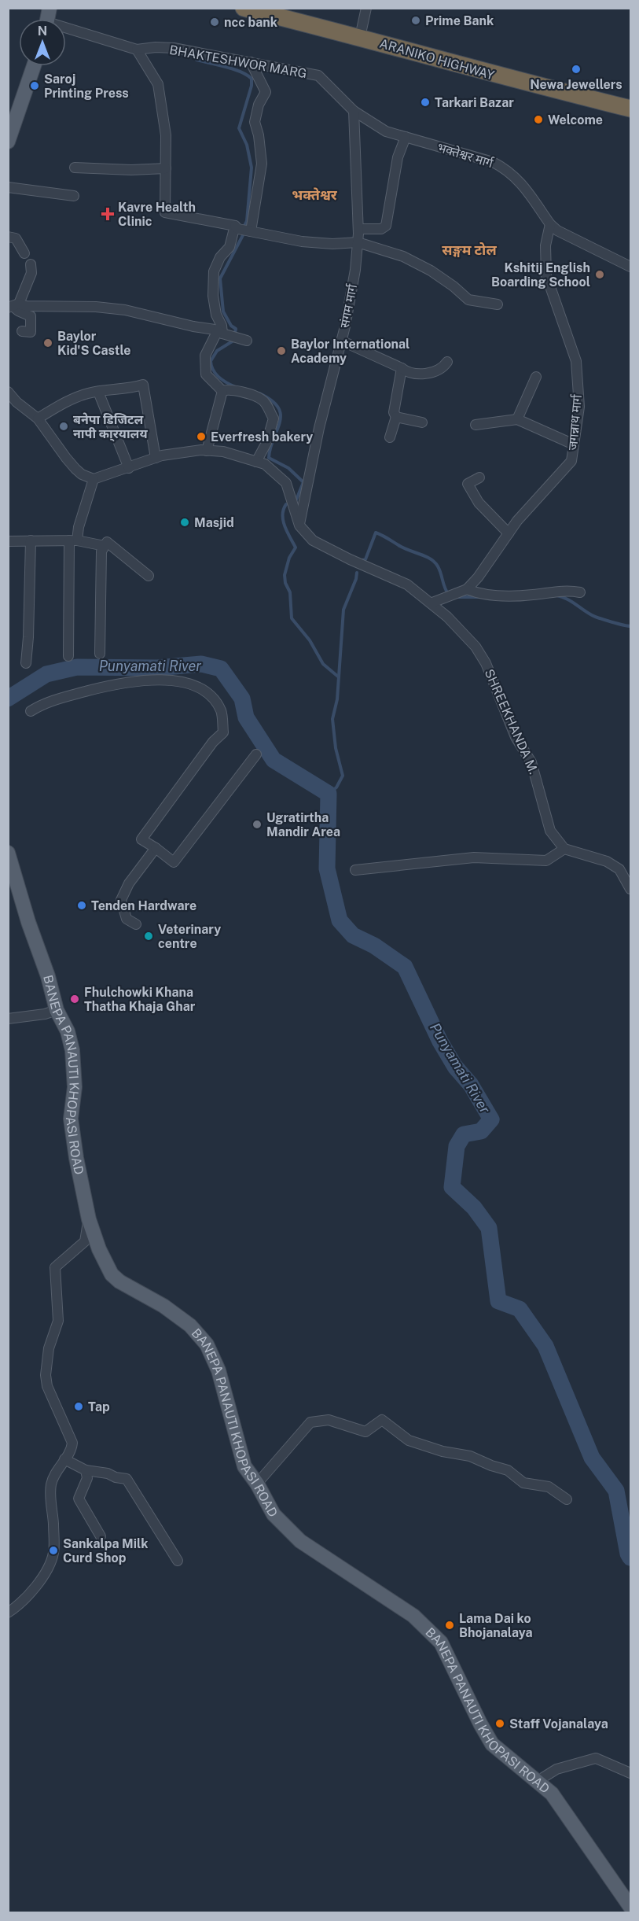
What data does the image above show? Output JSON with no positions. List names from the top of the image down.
{
  "streets": {
    "highway": ["ARANIKO HIGHWAY"],
    "main road": ["BANEPA PANAUTI KHOPASI ROAD"],
    "street": [
      "BHAKTESHWOR MARG",
      "भक्तेश्वर मार्ग",
      "संगम मार्ग",
      "जगन्नाथ मार्ग",
      "SHREEKHANDA M."
    ]
  },
  "crossings": [
    ["BHAKTESHWOR MARG", "भक्तेश्वर मार्ग"],
    ["BHAKTESHWOR MARG", "संगम मार्ग"],
    ["भक्तेश्वर मार्ग", "संगम मार्ग"],
    ["भक्तेश्वर मार्ग", "जगन्नाथ मार्ग"],
    ["संगम मार्ग", "SHREEKHANDA M."]
  ],
  "districts": ["भक्तेश्वर", "सङ्गम टोल"],
  "water": ["Punyamati River"],
  "places": {
    "other": [
      "Prime Bank",
      "ncc bank",
      "Newa Jewellers",
      "Saroj Printing Press",
      "Tarkari Bazar",
      "Welcome",
      "Kshitij English Boarding School",
      "Baylor Kid'S Castle",
      "Baylor International Academy",
      "बनेपा डिजिटल नापी का्रयालय",
      "Everfresh bakery",
      "Masjid",
      "Ugratirtha Mandir Area",
      "Tenden Hardware",
      "Veterinary centre",
      "Fhulchowki Khana Thatha Khaja Ghar",
      "Tap",
      "Sankalpa Milk Curd Shop",
      "Lama Dai ko Bhojanalaya",
      "Staff Vojanalaya"
    ],
    "health": ["Kavre Health Clinic"]
  },
  "north": "top"
}
